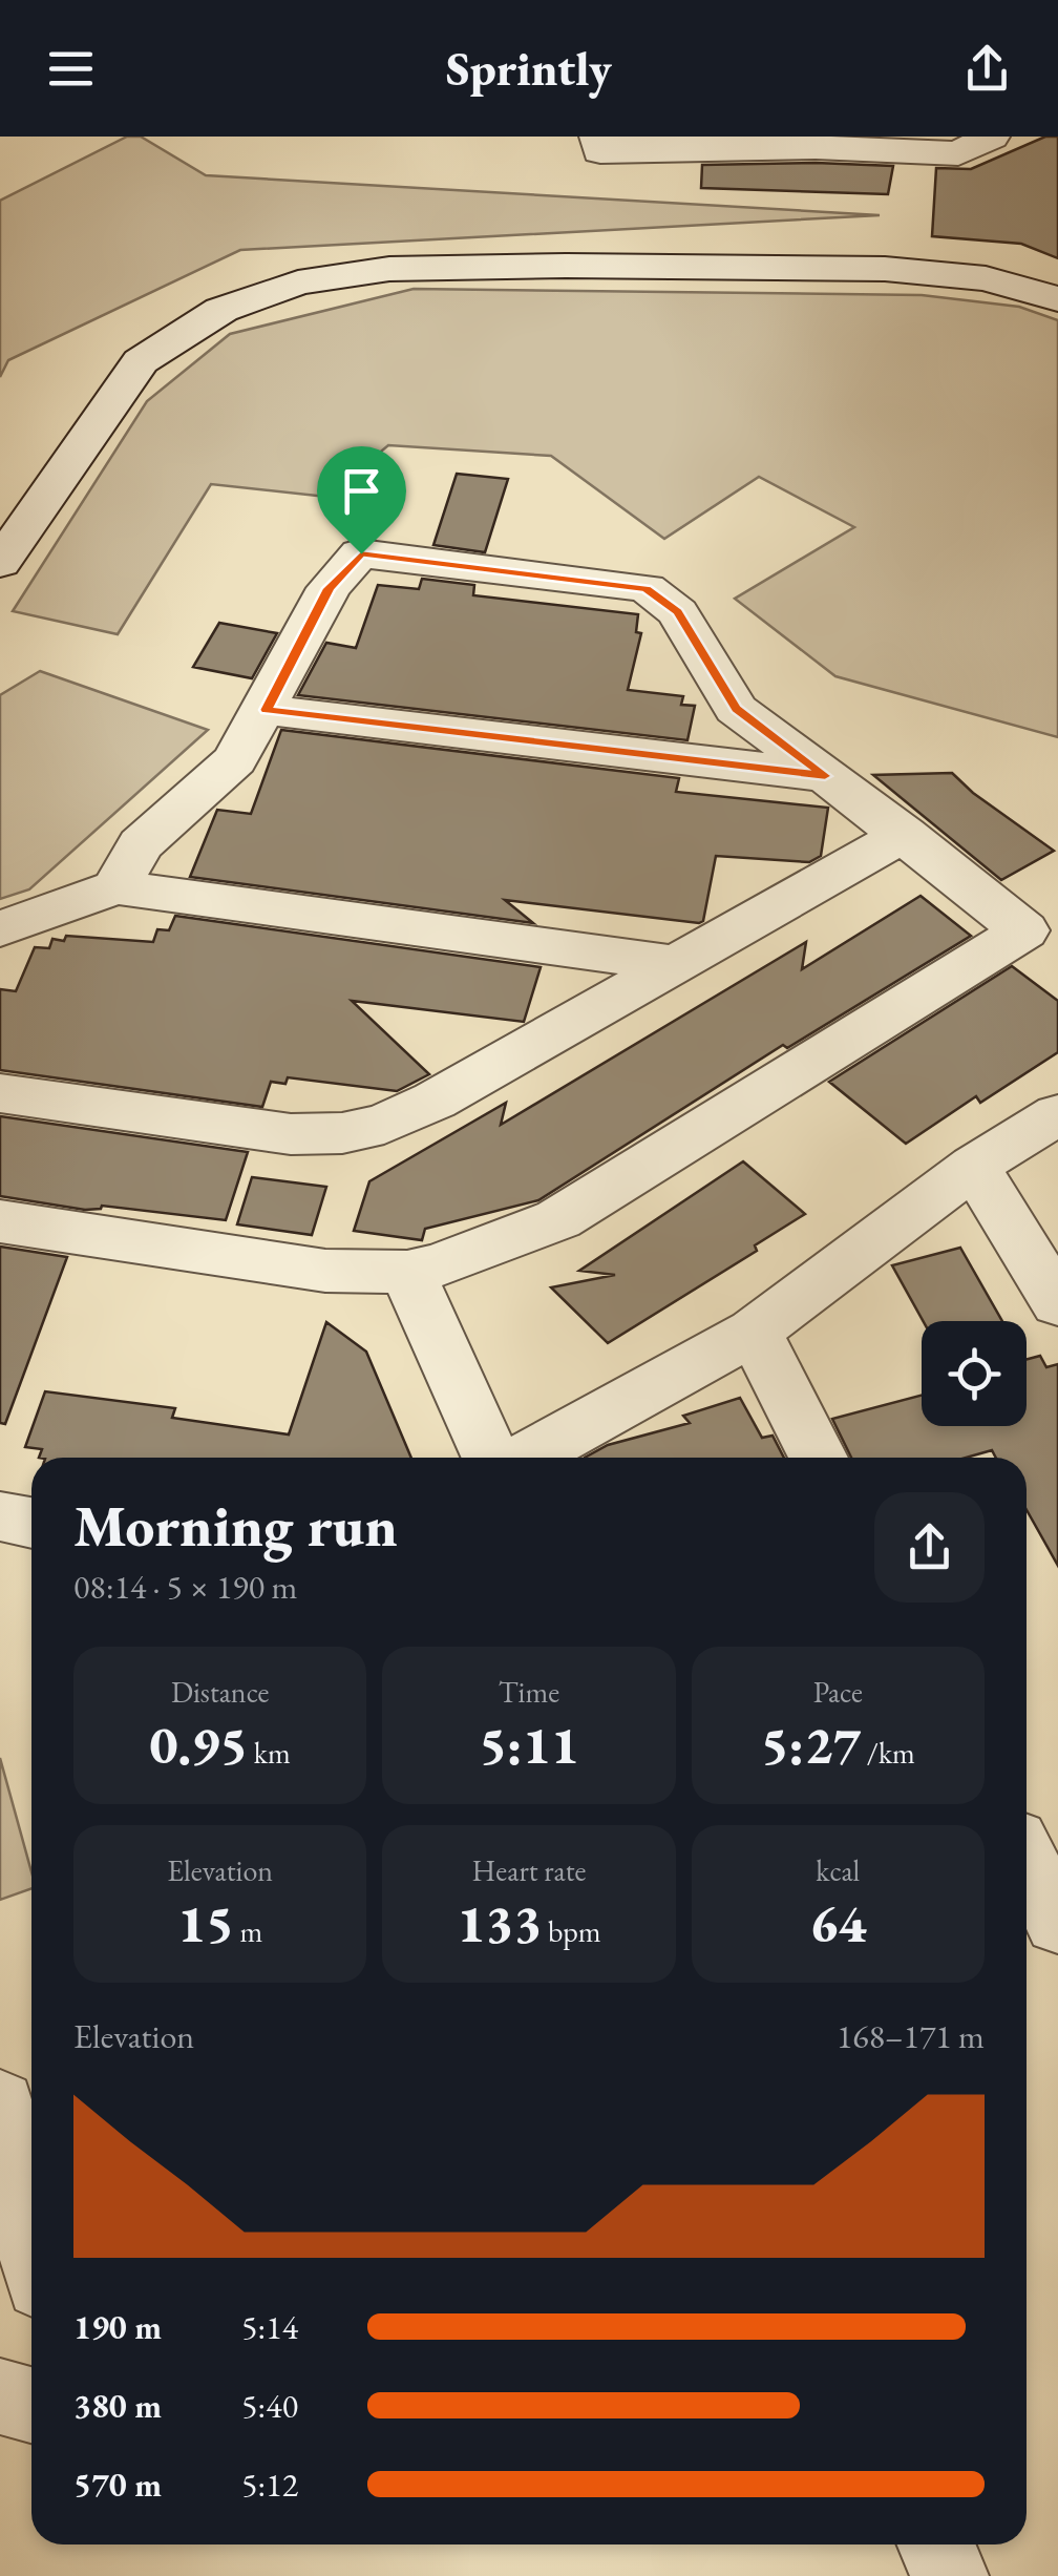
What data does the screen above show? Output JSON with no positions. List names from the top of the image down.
{
  "page": {
    "header": "Sprintly",
    "heading": ["Morning run", "08:14 · 5 × 190 m"],
    "stats": [
      ["Distance", "0.95 km"],
      ["Time", "5:11"],
      ["Pace", "5:27 /km"],
      ["Elevation", "15 m"],
      ["Heart rate", "133 bpm"],
      ["kcal", "64"]
    ],
    "chart": ["Elevation", "168–171 m"],
    "list": [
      {
        "name": "190 m",
        "note": "5:14"
      },
      {
        "name": "380 m",
        "note": "5:40"
      },
      {
        "name": "570 m",
        "note": "5:12"
      }
    ]
  }
}
